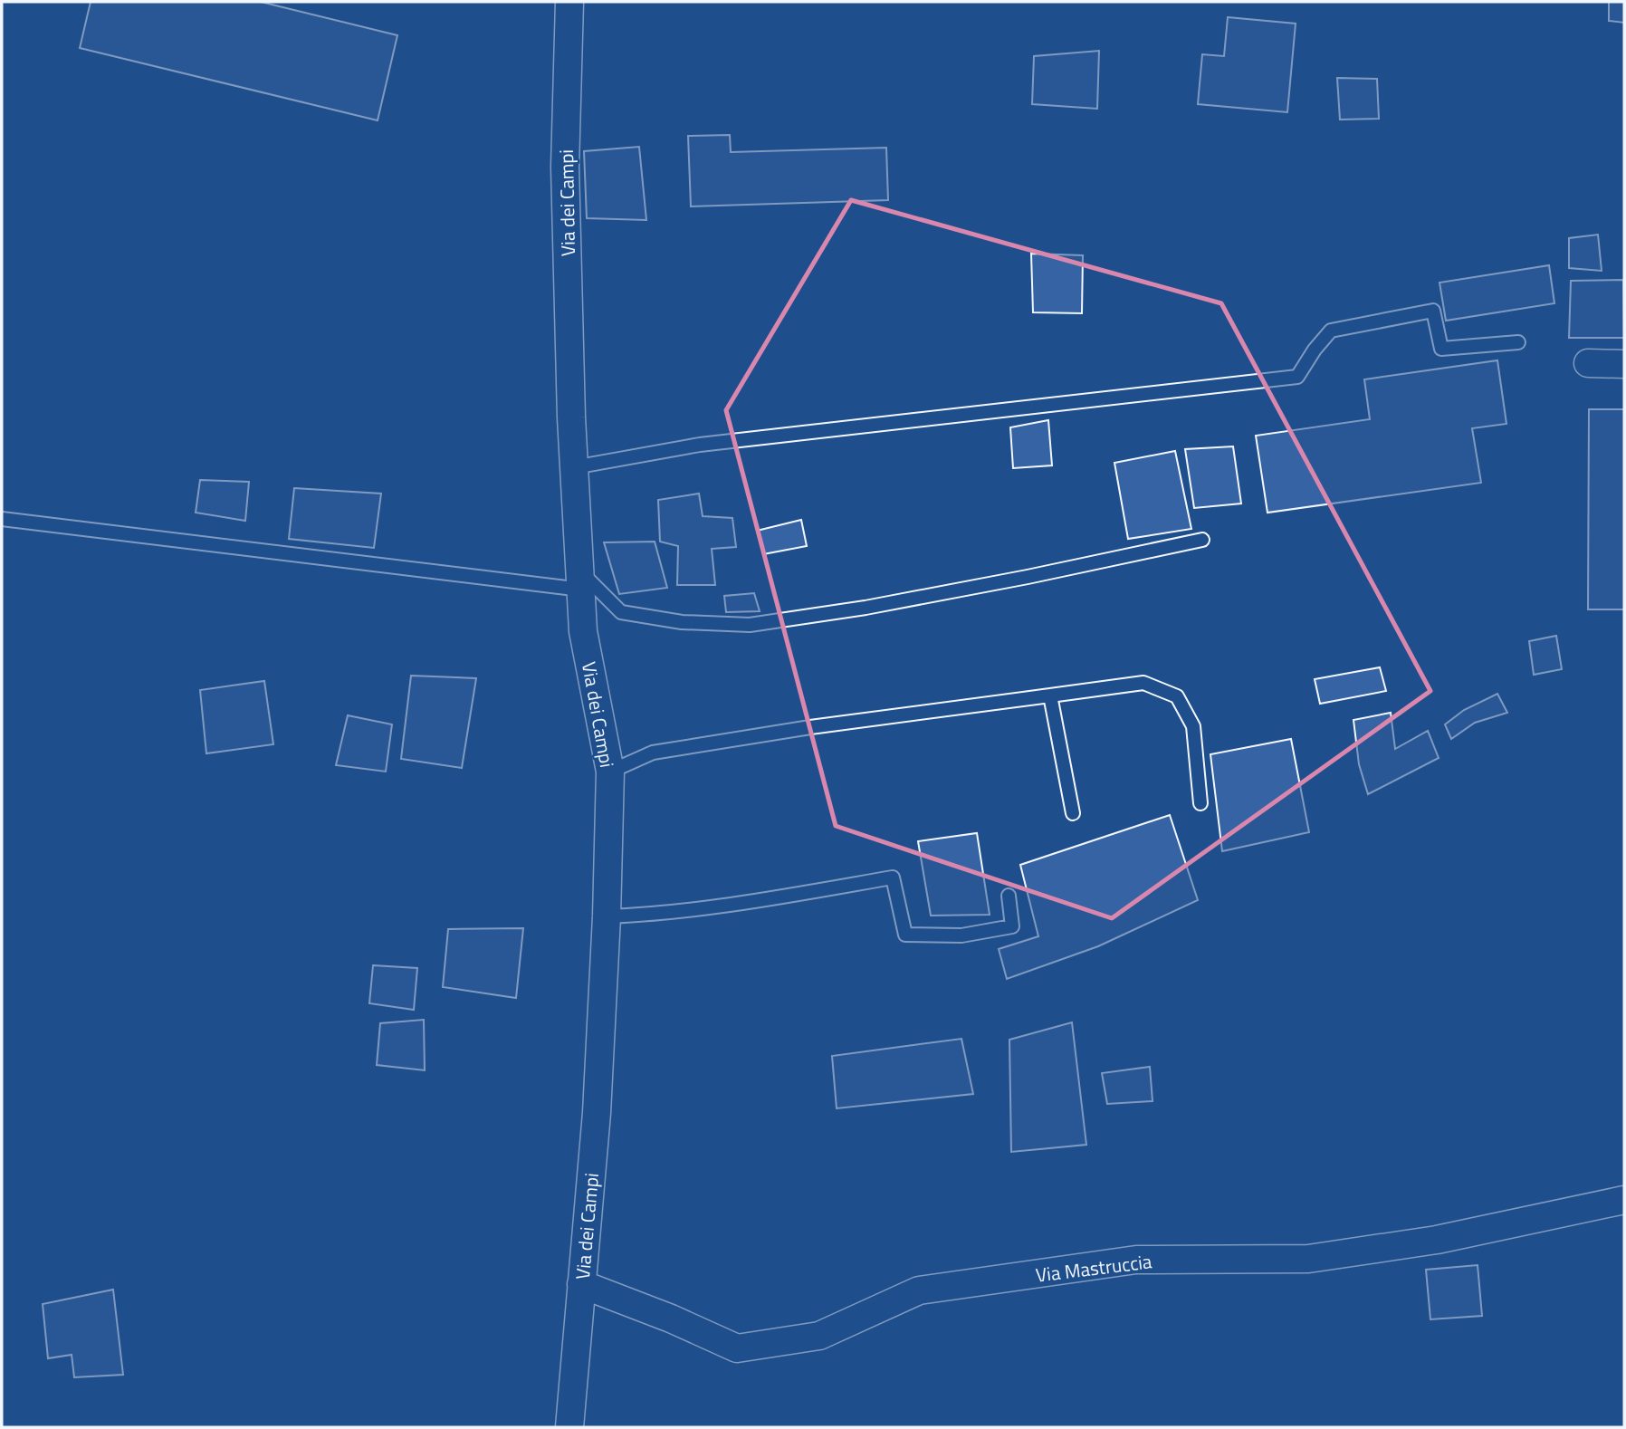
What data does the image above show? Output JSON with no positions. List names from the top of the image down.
{
  "streets": {
    "street": ["Via dei Campi", "Via Mastruccia"]
  },
  "crossings": [
    ["Via dei Campi", "Via Mastruccia"]
  ]
}
